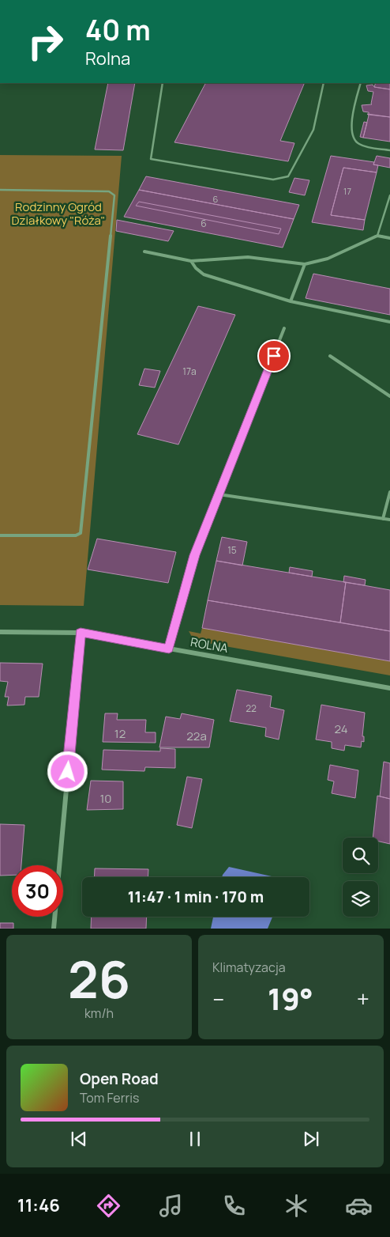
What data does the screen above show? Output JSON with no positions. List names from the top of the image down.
{
  "streets": {
    "street": ["ROLNA"]
  },
  "parks": ["Rodzinny Ogród Działkowy \"Róża\""],
  "house_numbers": [
    "17",
    "6",
    "6",
    "17a",
    "15",
    "22",
    "24",
    "12",
    "22a",
    "10"
  ],
  "page": {
    "turn": ["40 m", "Rolna"],
    "limit": "30",
    "trip": "11:47 · 1 min · 170 m",
    "tile": [
      ["26", "km/h"],
      "Klimatyzacja"
    ],
    "heat": ["−", "19°", "+"],
    "song": ["Open Road", "Tom Ferris"],
    "tabs": "11:46"
  }
}
